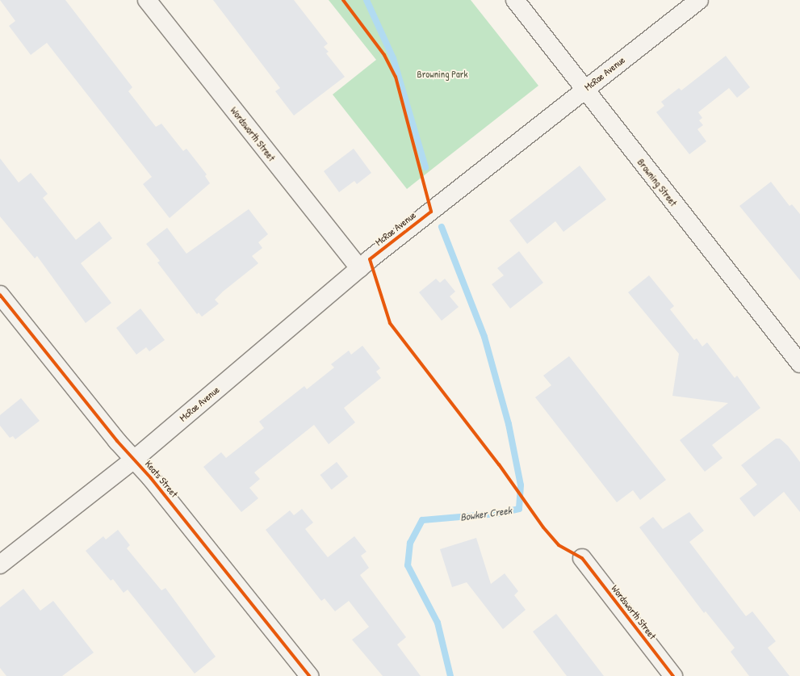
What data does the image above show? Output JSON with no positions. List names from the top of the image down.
{
  "streets": {
    "street": [
      "McRae Avenue",
      "Wordsworth Street",
      "Browning Street",
      "Keats Street"
    ]
  },
  "crossings": [
    ["McRae Avenue", "Wordsworth Street"],
    ["McRae Avenue", "Browning Street"],
    ["McRae Avenue", "Keats Street"]
  ],
  "water": ["Bowker Creek"],
  "parks": ["Browning Park"]
}
